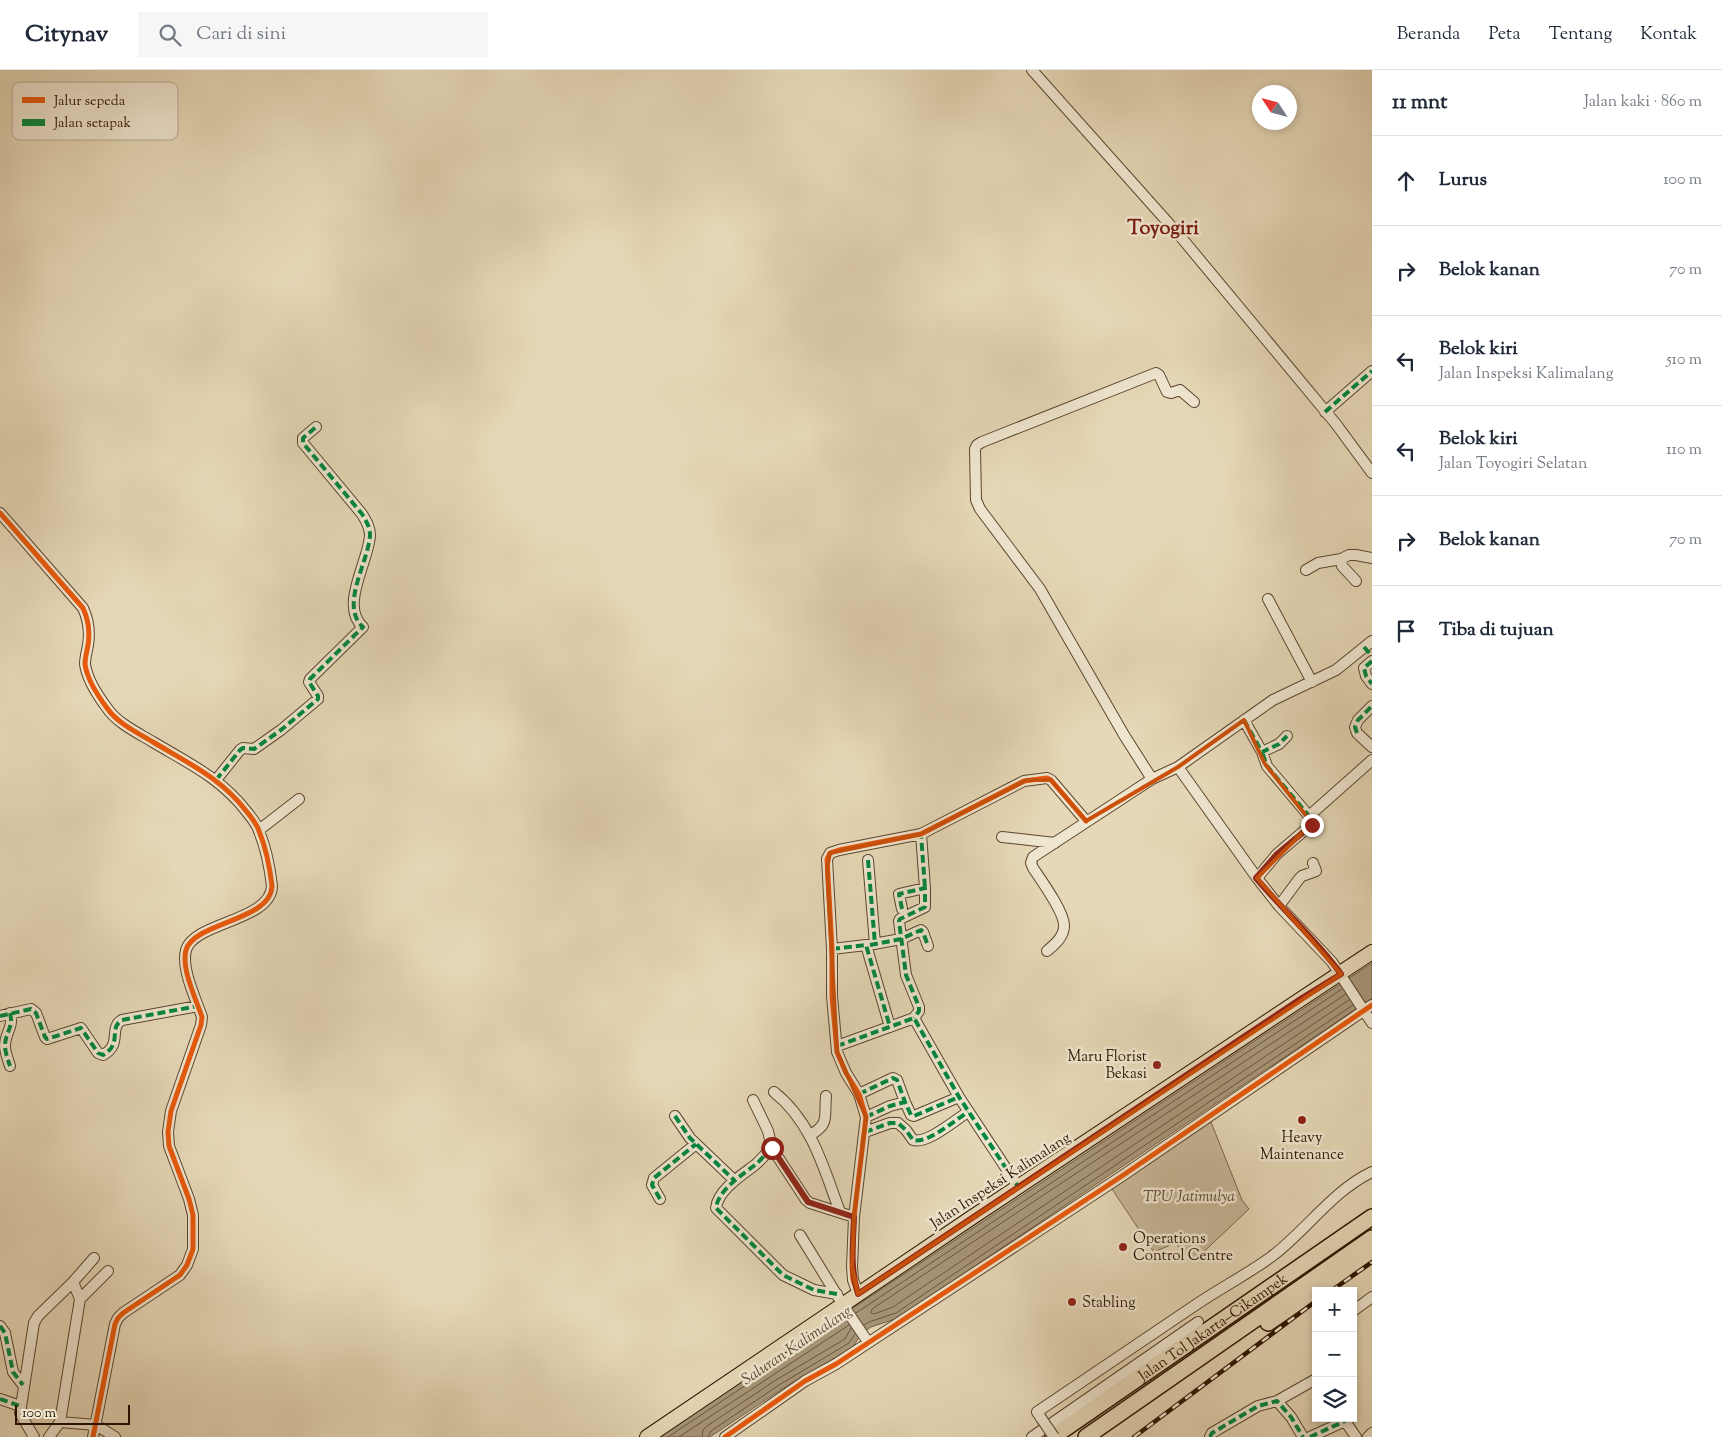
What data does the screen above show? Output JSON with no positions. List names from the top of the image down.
{
  "streets": {
    "highway": ["Jalan Tol Jakarta–Cikampek"],
    "main road": ["Jalan Inspeksi Kalimalang"]
  },
  "districts": ["Toyogiri"],
  "water": ["Saluran Kalimalang"],
  "parks": ["TPU Jatimulya"],
  "places": [
    "Maru Florist Bekasi",
    "Heavy Maintenance",
    "Operations Control Centre",
    "Stabling"
  ],
  "legend": ["Jalur sepeda", "Jalan setapak"],
  "scale_bar": "100 m",
  "north": "top left",
  "page": {
    "header": "Citynav",
    "search": "Cari di sini",
    "nav": [
      "Beranda",
      "Peta",
      "Tentang",
      "Kontak"
    ],
    "heading": ["11 mnt", "Jalan kaki · 860 m"],
    "list": [
      ["Lurus", "100 m"],
      ["Belok kanan", "70 m"],
      ["Belok kiri", "Jalan Inspeksi Kalimalang", "510 m"],
      ["Belok kiri", "Jalan Toyogiri Selatan", "110 m"],
      ["Belok kanan", "70 m"],
      "Tiba di tujuan"
    ],
    "map_buttons": ["+", "−"],
    "scale": "100 m"
  }
}
